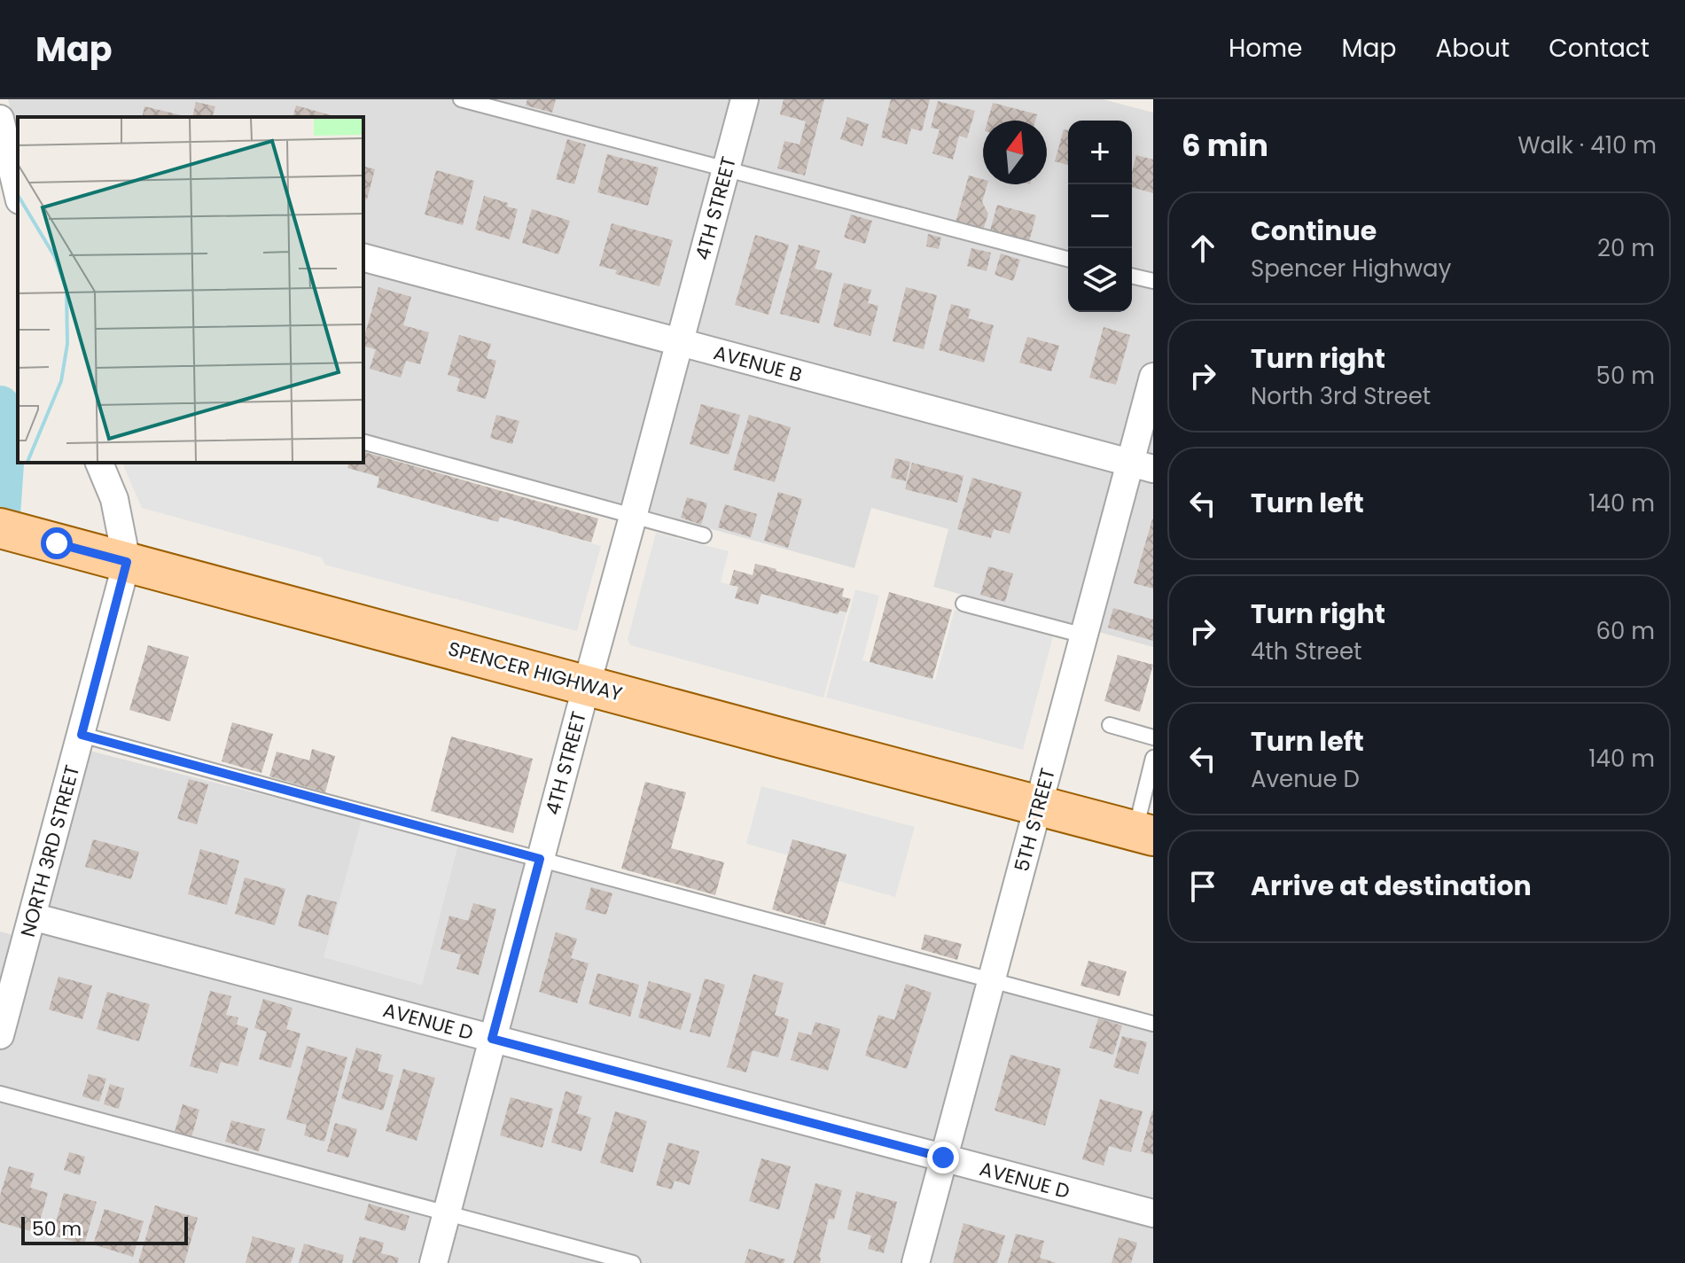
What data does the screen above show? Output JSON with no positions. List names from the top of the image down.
{
  "streets": {
    "main road": ["SPENCER HIGHWAY"],
    "street": [
      "4TH STREET",
      "AVENUE B",
      "5TH STREET",
      "NORTH 3RD STREET",
      "AVENUE D"
    ]
  },
  "crossings": [
    ["4TH STREET", "AVENUE B"],
    ["4TH STREET", "SPENCER HIGHWAY"],
    ["4TH STREET", "AVENUE D"],
    ["AVENUE B", "5TH STREET"],
    ["SPENCER HIGHWAY", "5TH STREET"],
    ["SPENCER HIGHWAY", "NORTH 3RD STREET"],
    ["5TH STREET", "AVENUE D"],
    ["NORTH 3RD STREET", "AVENUE D"]
  ],
  "scale_bar": "50 m",
  "north": "top",
  "page": {
    "header": "Map",
    "nav": [
      "Home",
      "Map",
      "About",
      "Contact"
    ],
    "heading": ["6 min", "Walk · 410 m"],
    "map_buttons": ["+", "−"],
    "list": [
      ["Continue", "Spencer Highway", "20 m"],
      ["Turn right", "North 3rd Street", "50 m"],
      ["Turn left", "140 m"],
      ["Turn right", "4th Street", "60 m"],
      ["Turn left", "Avenue D", "140 m"],
      "Arrive at destination"
    ],
    "scale": "50 m"
  }
}
